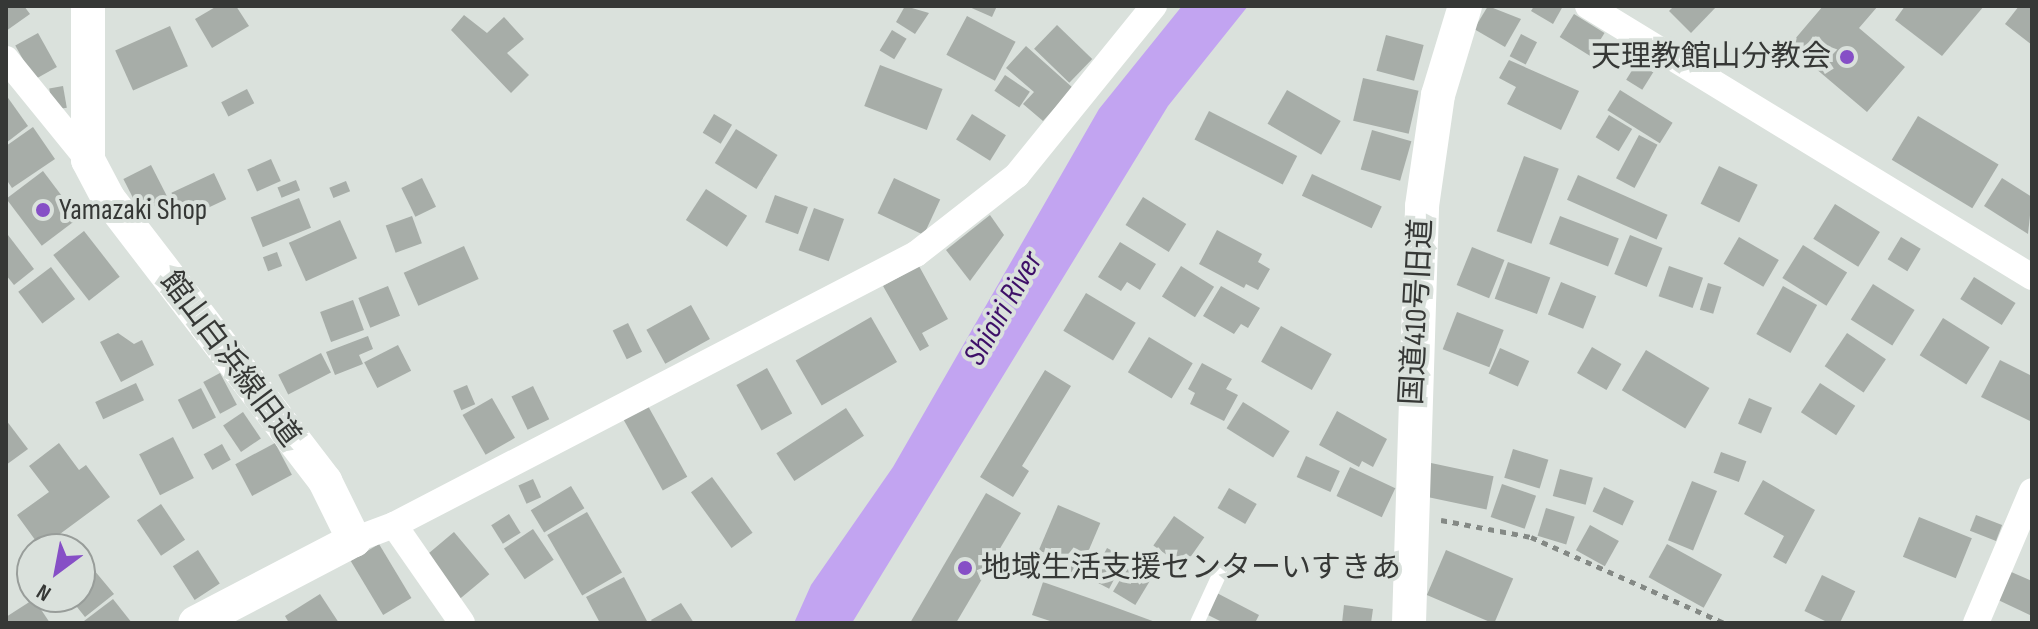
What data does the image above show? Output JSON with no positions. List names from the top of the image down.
{
  "streets": {
    "street": ["国道410号旧道", "館山白浜線旧道"]
  },
  "water": ["Shioiri River"],
  "places": ["天理教館山分教会", "Yamazaki Shop", "地域生活支援センターいすきあ"],
  "north": "bottom left"
}
